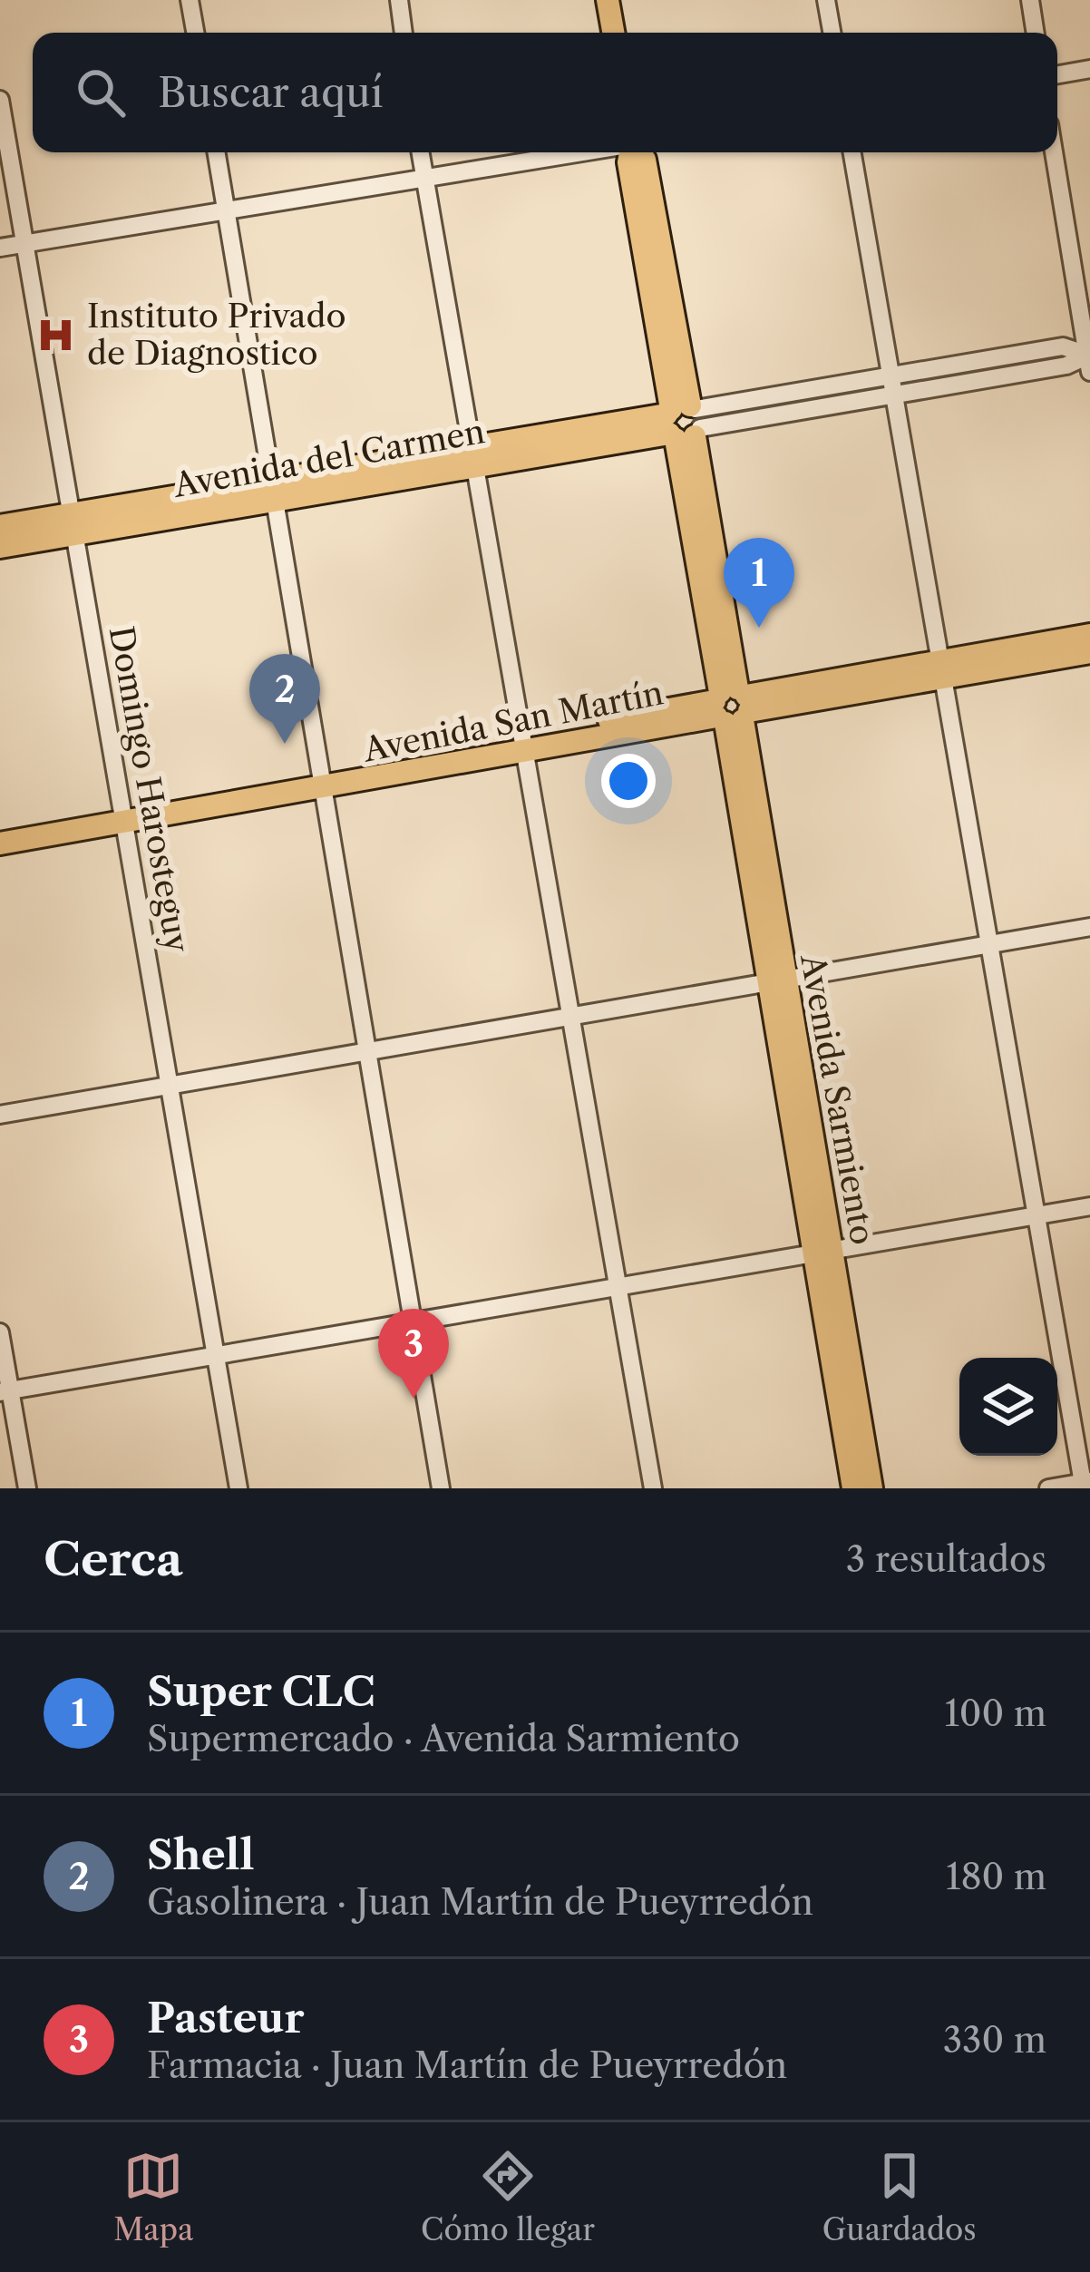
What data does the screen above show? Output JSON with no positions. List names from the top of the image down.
{
  "streets": {
    "main road": ["Avenida del Carmen", "Avenida San Martín", "Avenida Sarmiento"],
    "street": ["Domingo Harosteguy"]
  },
  "crossings": [
    ["Avenida del Carmen", "Domingo Harosteguy"],
    ["Avenida del Carmen", "Avenida Sarmiento"],
    ["Avenida San Martín", "Domingo Harosteguy"],
    ["Avenida San Martín", "Avenida Sarmiento"]
  ],
  "places": {
    "hospital": ["Instituto Privado de Diagnostico"]
  },
  "page": {
    "search": "Buscar aquí",
    "pins": ["1", "2", "3"],
    "heading": ["Cerca", "3 resultados"],
    "list": [
      {
        "mark": "1",
        "name": "Super CLC",
        "note": "Supermercado · Avenida Sarmiento",
        "value": "100 m"
      },
      {
        "mark": "2",
        "name": "Shell",
        "note": "Gasolinera · Juan Martín de Pueyrredón",
        "value": "180 m"
      },
      {
        "mark": "3",
        "name": "Pasteur",
        "note": "Farmacia · Juan Martín de Pueyrredón",
        "value": "330 m"
      }
    ],
    "nav": ["Mapa", "Cómo llegar", "Guardados"]
  }
}
